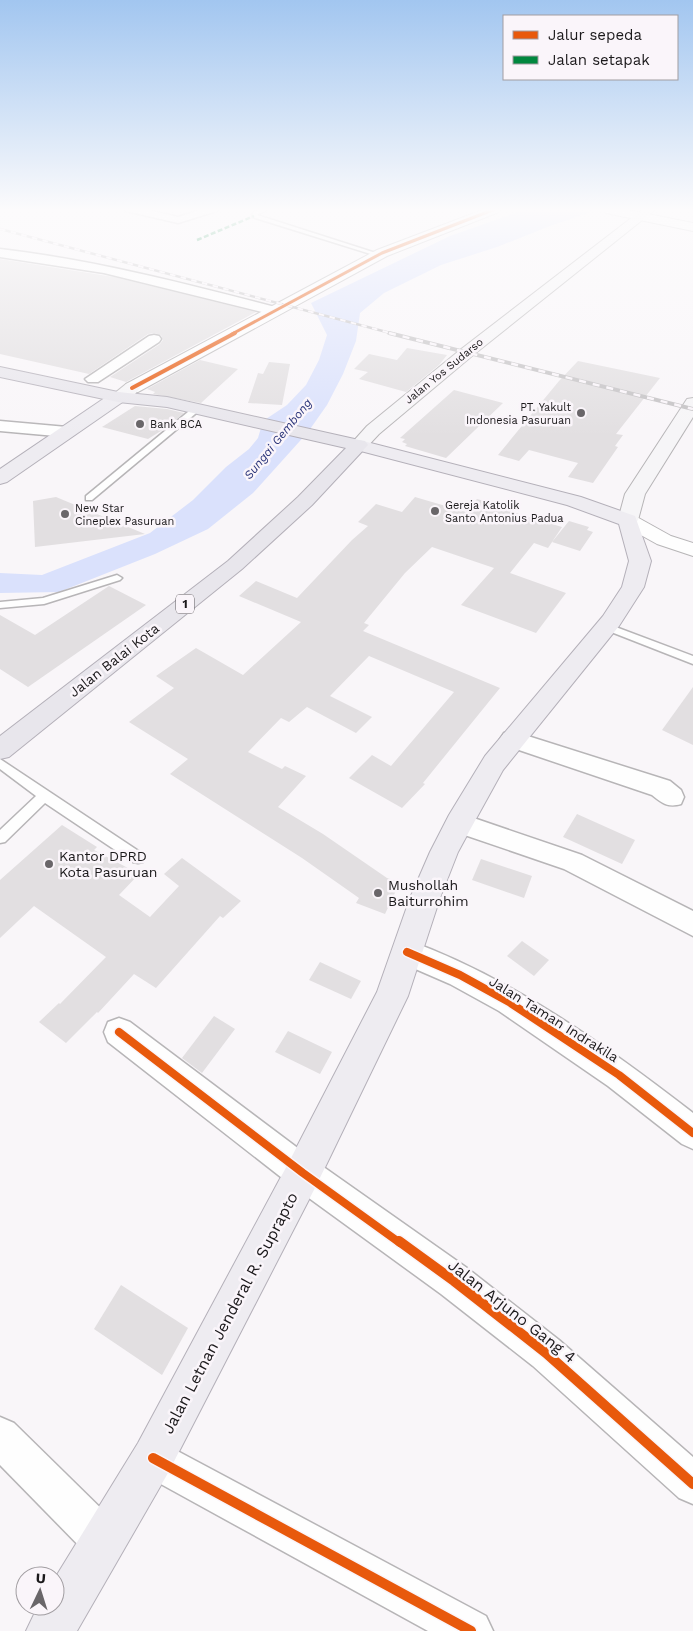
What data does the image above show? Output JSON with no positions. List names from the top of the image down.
{
  "streets": {
    "highway": ["1", "Jalan Balai Kota"],
    "main road": ["Jalan Yos Sudarso", "Jalan Letnan Jenderal R. Suprapto"],
    "street": ["Jalan Taman Indrakila", "Jalan Arjuno Gang 4"]
  },
  "crossings": [
    ["Jalan Yos Sudarso", "Jalan Balai Kota"],
    ["Jalan Taman Indrakila", "Jalan Letnan Jenderal R. Suprapto"],
    ["Jalan Arjuno Gang 4", "Jalan Letnan Jenderal R. Suprapto"]
  ],
  "water": ["Sungai Gembong"],
  "places": [
    "PT. Yakult Indonesia Pasuruan",
    "Bank BCA",
    "Gereja Katolik Santo Antonius Padua",
    "New Star Cineplex Pasuruan",
    "Kantor DPRD Kota Pasuruan",
    "Mushollah Baiturrohim"
  ],
  "legend": ["Jalur sepeda", "Jalan setapak"],
  "north": "top"
}
